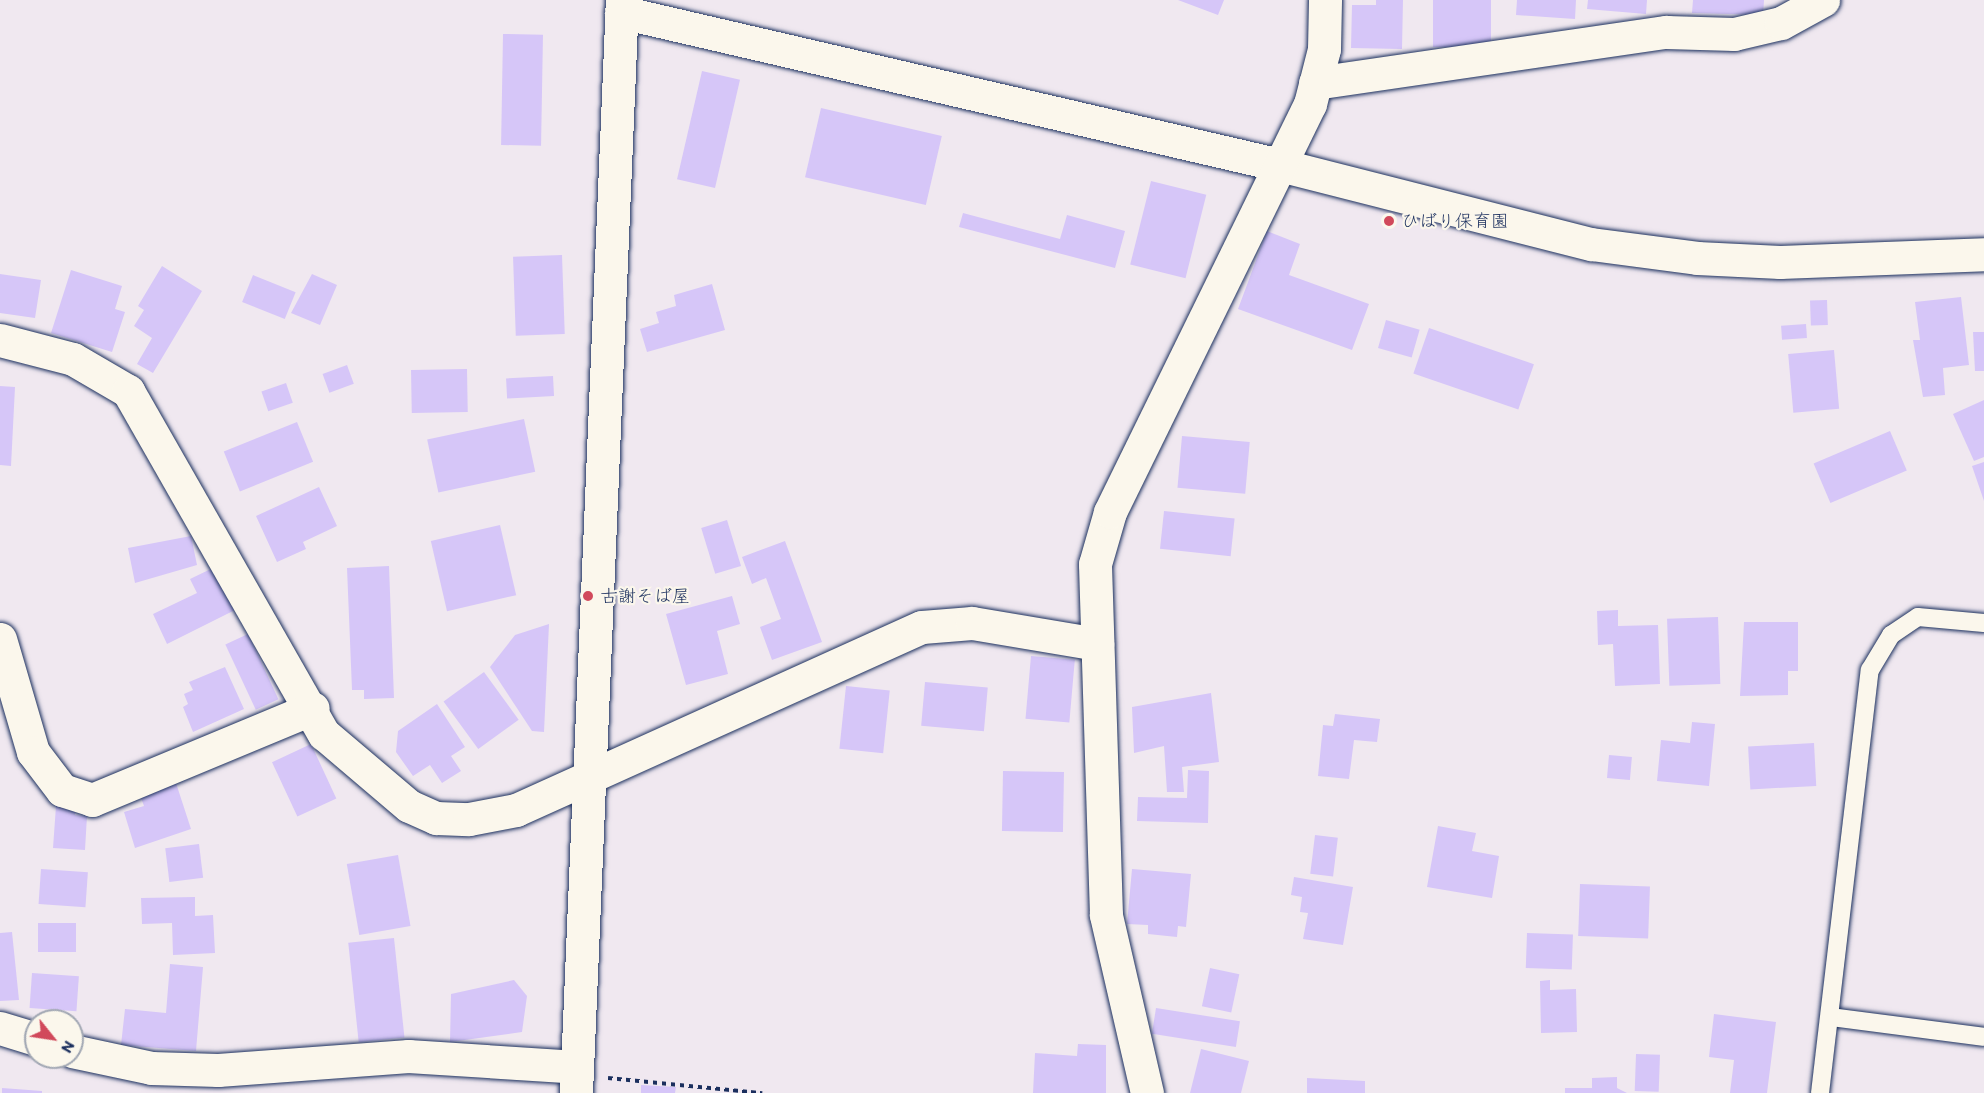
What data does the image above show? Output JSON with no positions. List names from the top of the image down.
{
  "places": ["ひばり保育園", "古謝そば屋"],
  "north": "bottom right"
}
